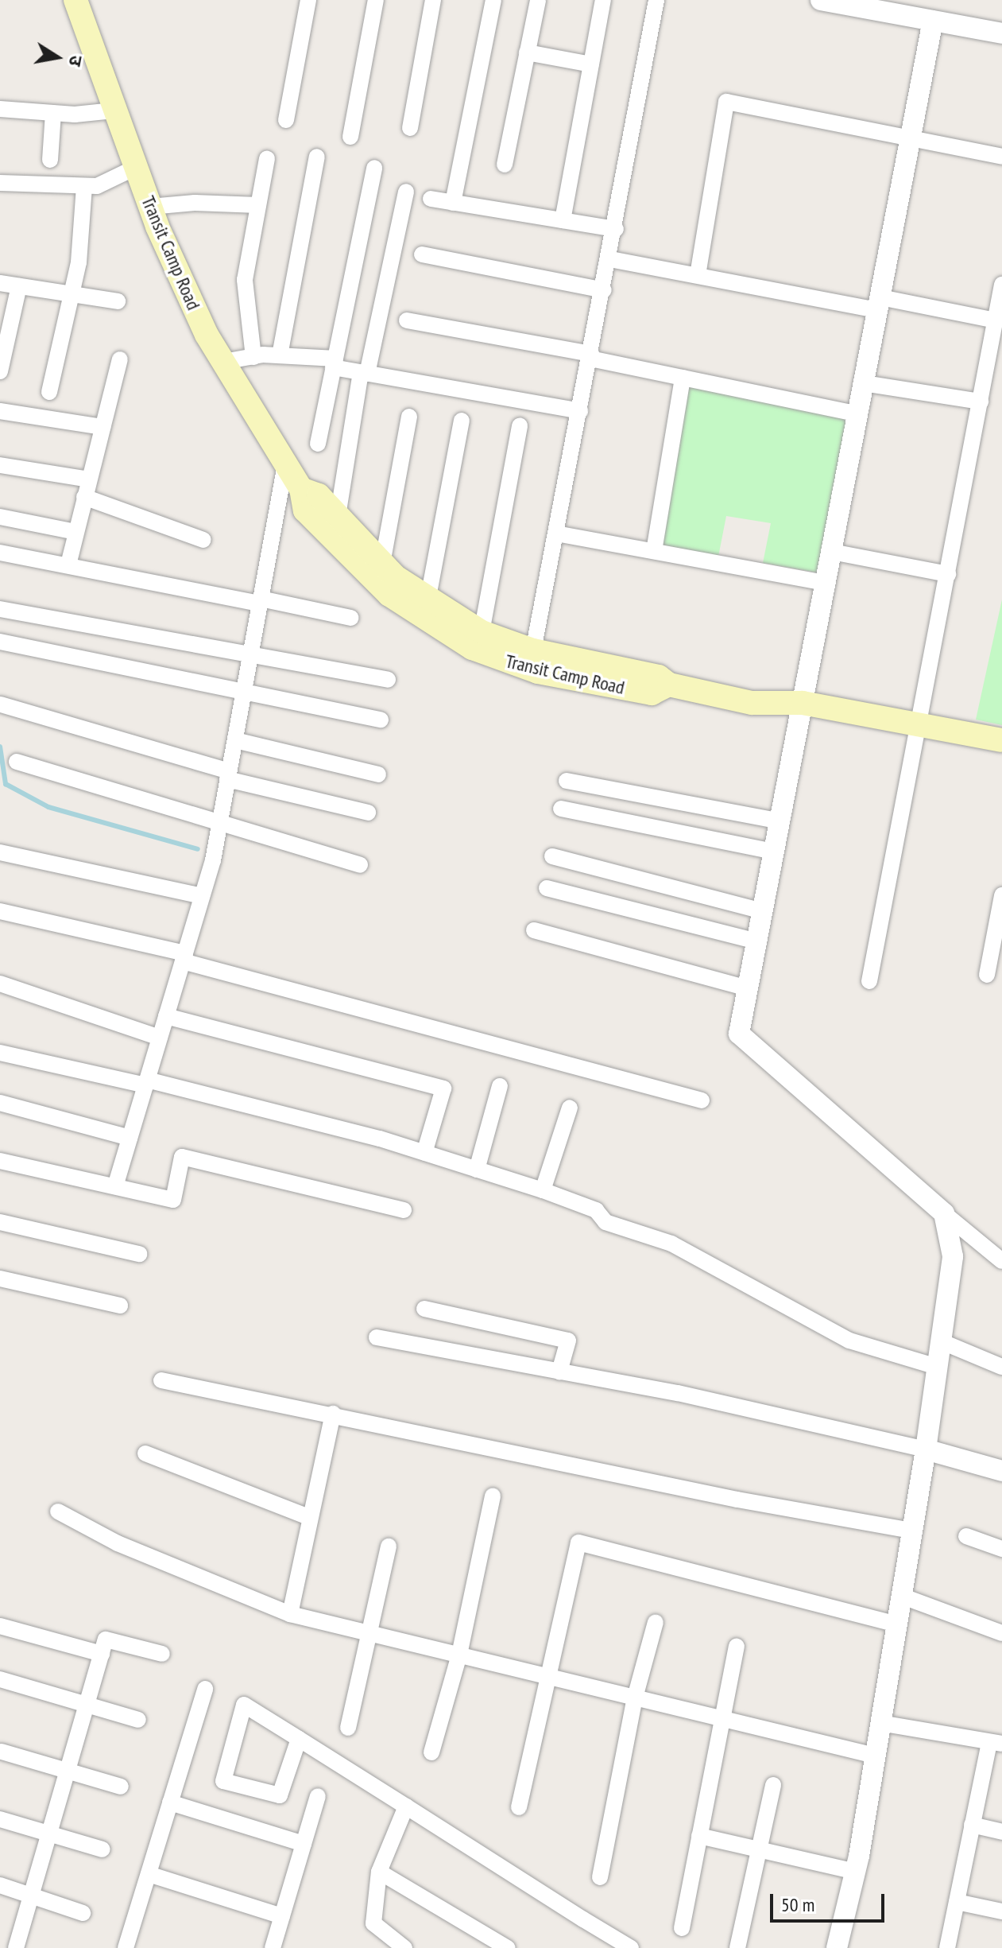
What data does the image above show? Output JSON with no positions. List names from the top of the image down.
{
  "streets": {
    "main road": ["Transit Camp Road"]
  },
  "scale_bar": "50 m",
  "north": "right"
}
